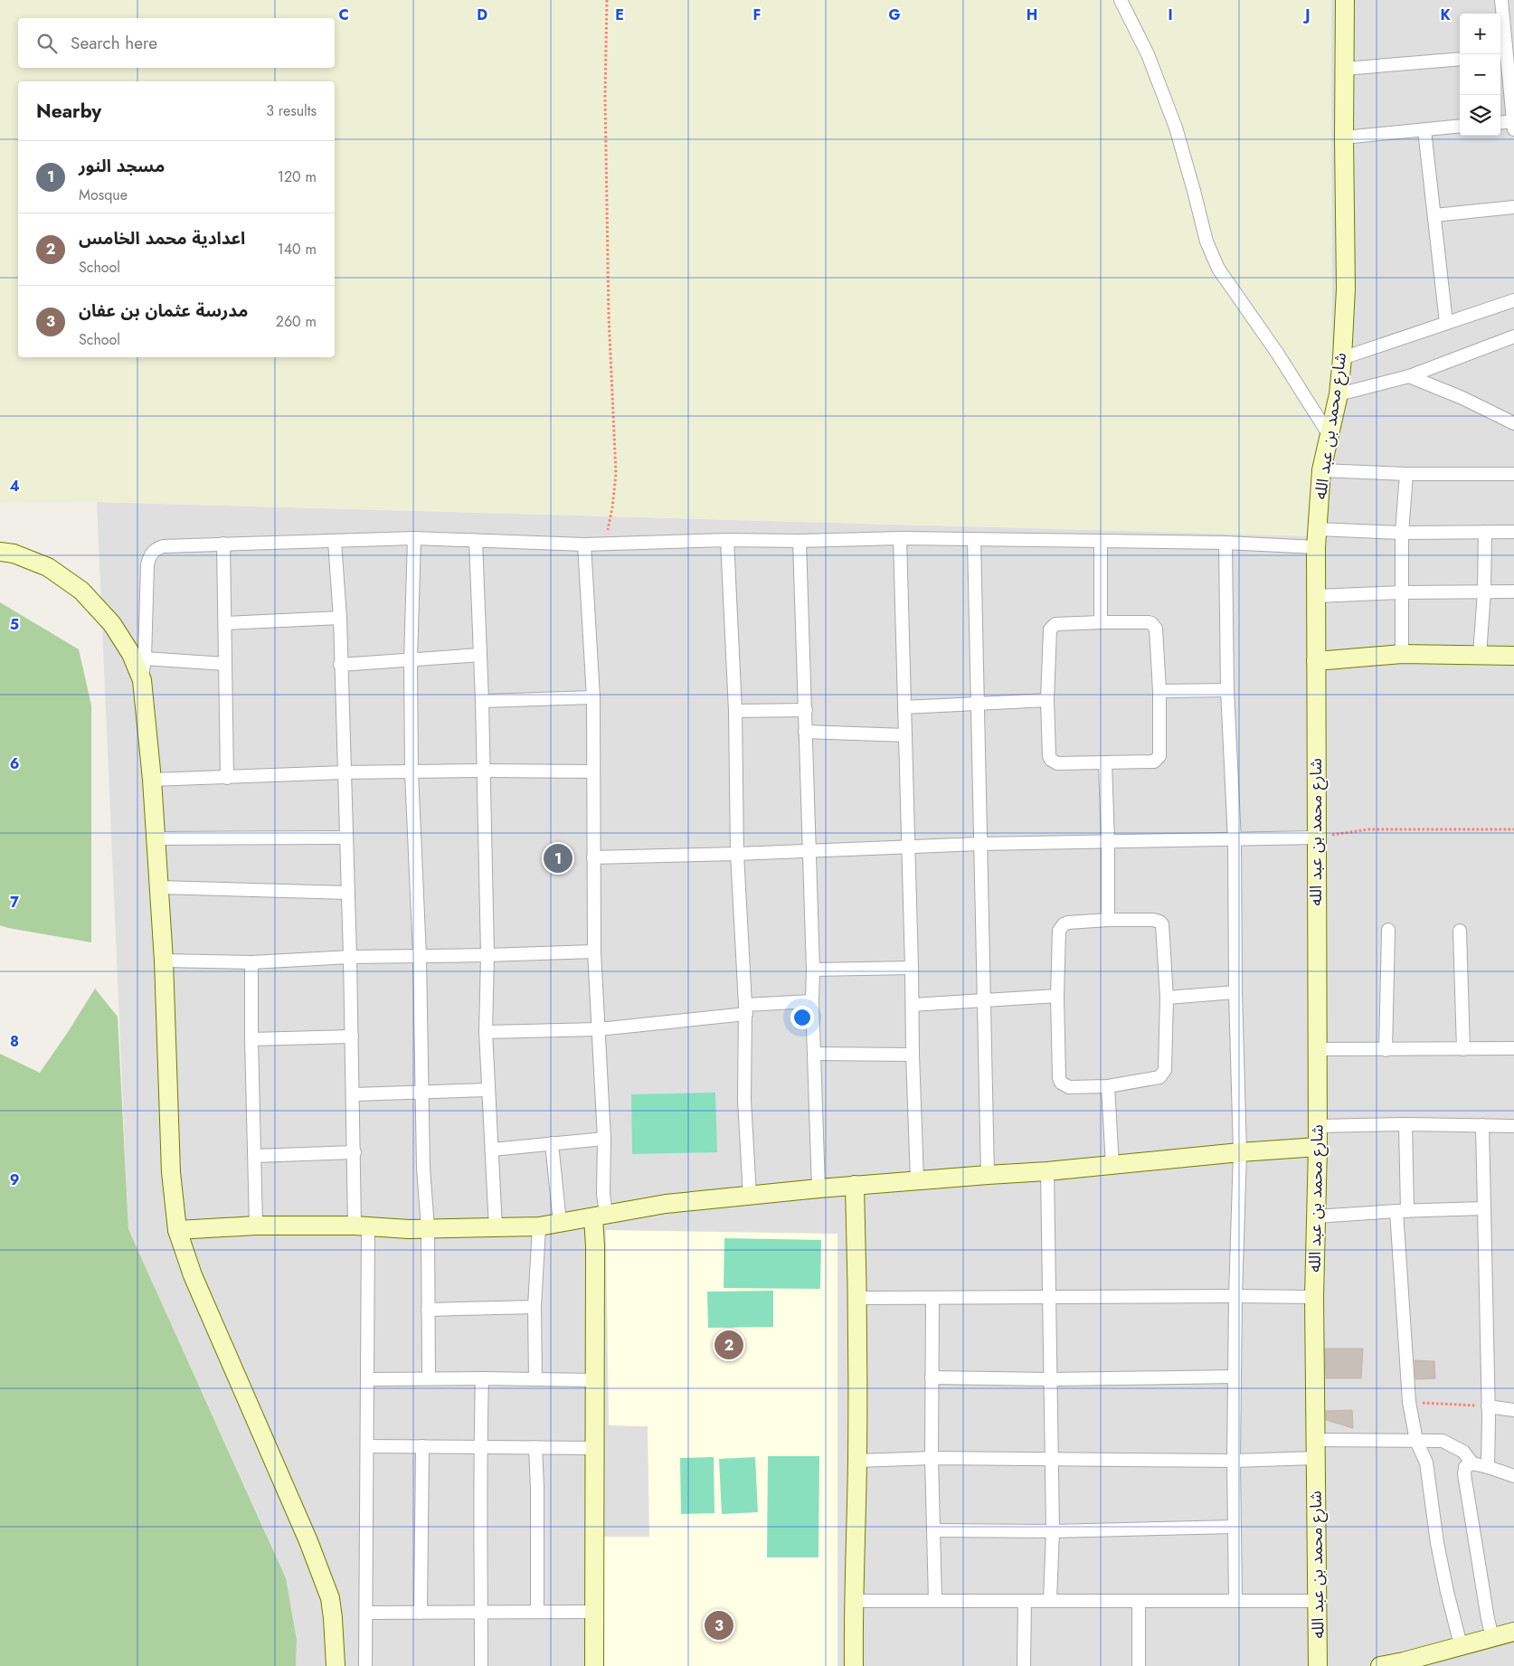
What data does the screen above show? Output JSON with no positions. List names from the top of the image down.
{
  "streets": {
    "street": ["شارع محمد بن عبد الله"]
  },
  "page": {
    "map_buttons": ["+", "−"],
    "search": "Search here",
    "heading": ["Nearby", "3 results"],
    "list": [
      {
        "mark": "1",
        "name": "مسجد النور",
        "note": "Mosque",
        "value": "120 m"
      },
      {
        "mark": "2",
        "name": "اعدادية محمد الخامس",
        "note": "School",
        "value": "140 m"
      },
      {
        "mark": "3",
        "name": "مدرسة عثمان بن عفان",
        "note": "School",
        "value": "260 m"
      }
    ],
    "pins": ["1", "2", "3"]
  },
  "grid": {
    "columns": [
      "C",
      "D",
      "E",
      "F",
      "G",
      "H",
      "I",
      "J",
      "K"
    ],
    "rows": [
      "4",
      "5",
      "6",
      "7",
      "8",
      "9"
    ]
  }
}
